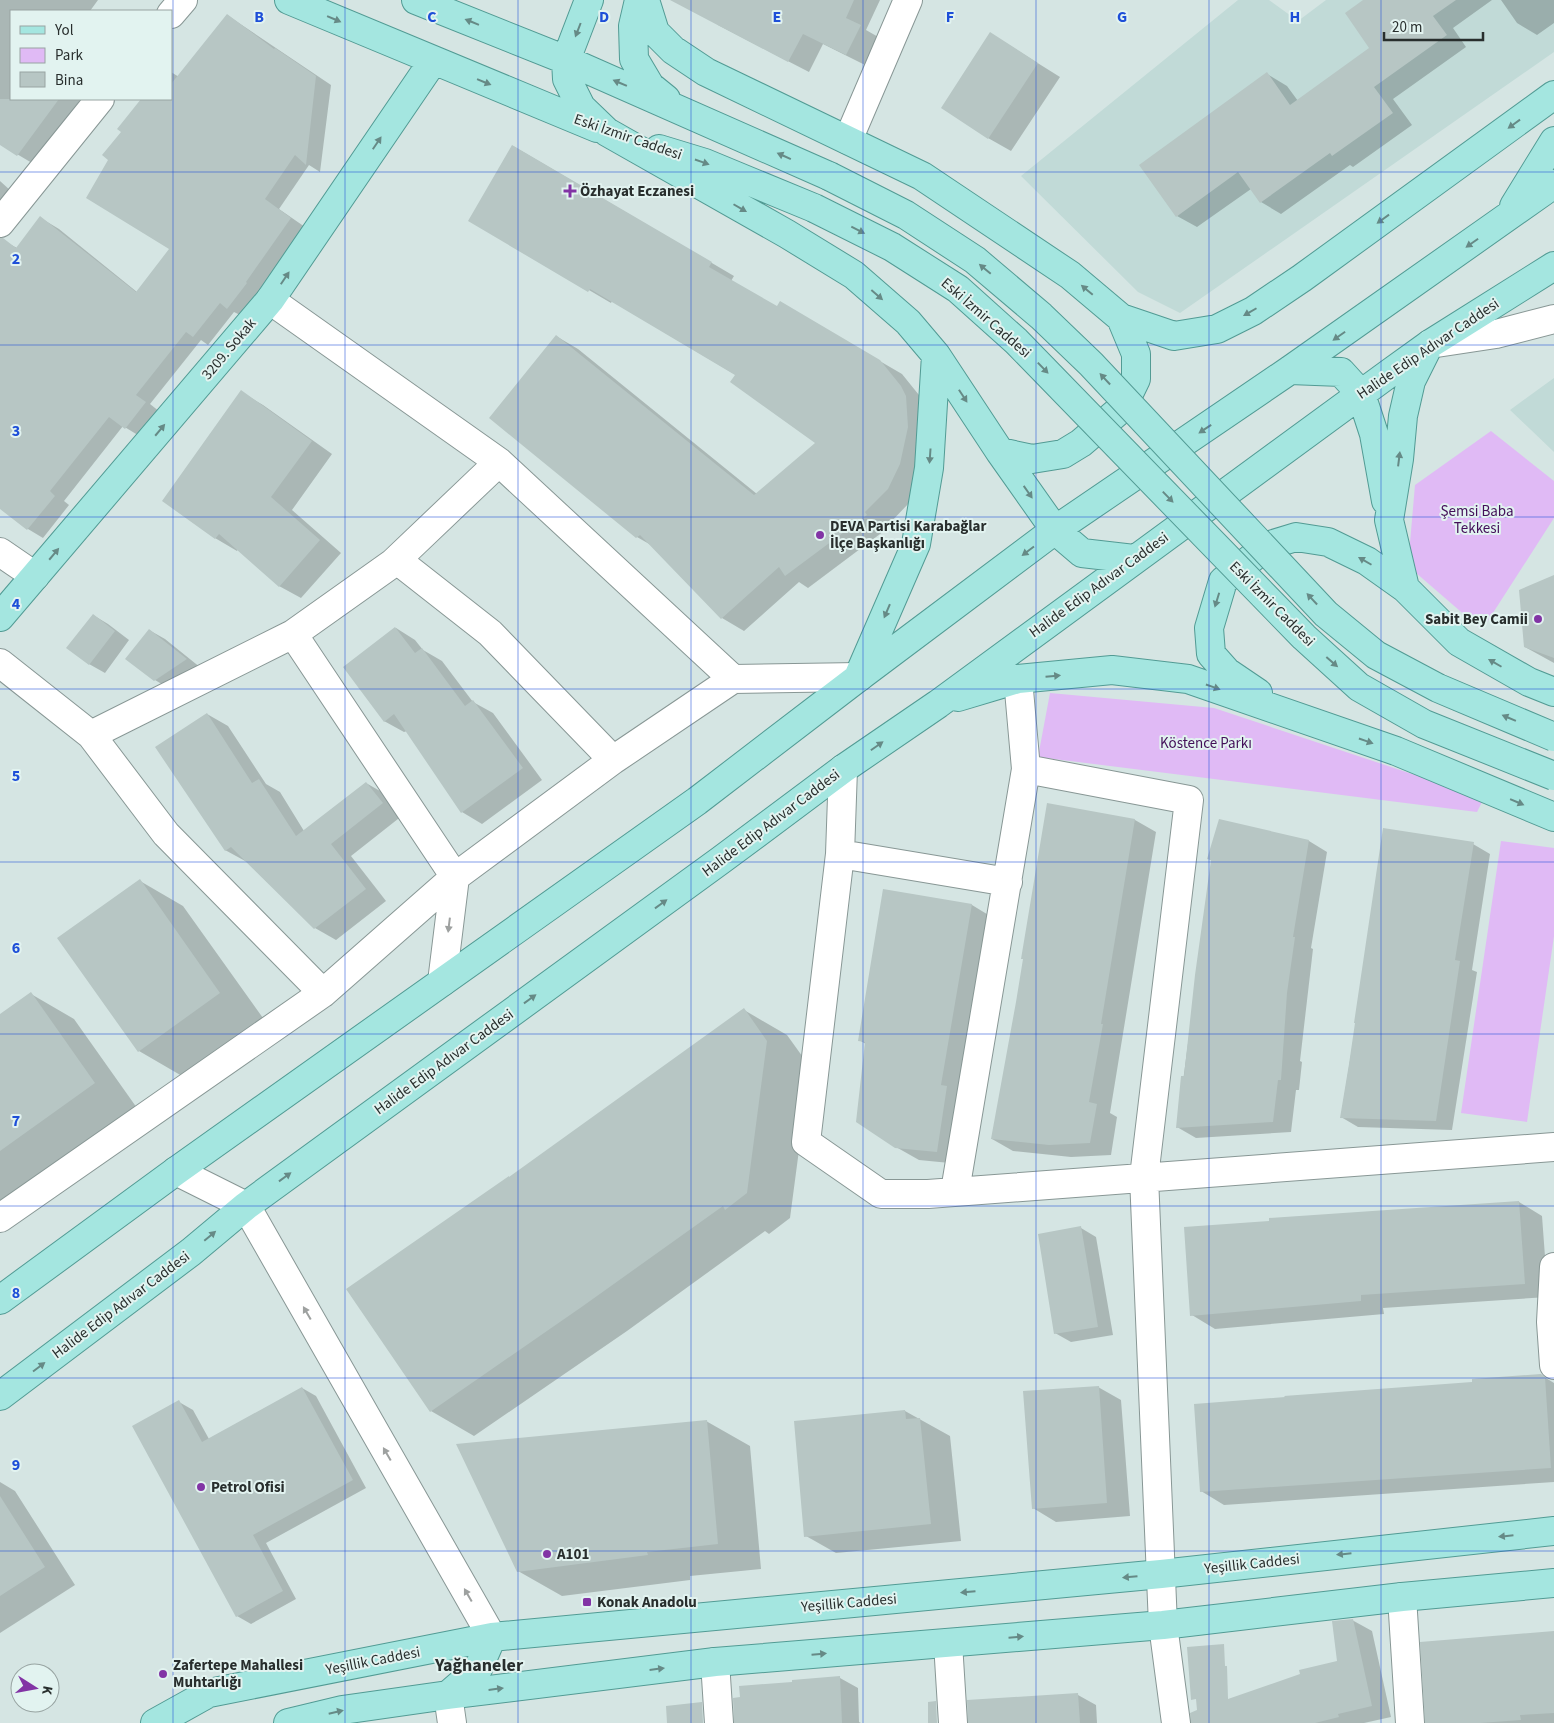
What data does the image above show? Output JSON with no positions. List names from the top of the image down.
{
  "streets": {
    "main road": [
      "Eski İzmir Caddesi",
      "3209. Sokak",
      "Halide Edip Adıvar Caddesi",
      "Yeşillik Caddesi"
    ]
  },
  "crossings": [
    ["Eski İzmir Caddesi", "3209. Sokak"]
  ],
  "one_way": ["3209. Sokak"],
  "districts": ["Yağhaneler"],
  "parks": ["Şemsi Baba Tekkesi", "Köstence Parkı"],
  "places": {
    "health": ["Özhayat Eczanesi"],
    "other": [
      "DEVA Partisi Karabağlar İlçe Başkanlığı",
      "Sabit Bey Camii",
      "Petrol Ofisi",
      "A101",
      "Zafertepe Mahallesi Muhtarlığı"
    ],
    "transit": ["Konak Anadolu"]
  },
  "legend": ["Yol", "Park", "Bina"],
  "scale_bar": "20 m",
  "north": "right",
  "grid": {
    "columns": [
      "B",
      "C",
      "D",
      "E",
      "F",
      "G",
      "H"
    ],
    "rows": [
      "2",
      "3",
      "4",
      "5",
      "6",
      "7",
      "8",
      "9"
    ]
  }
}
